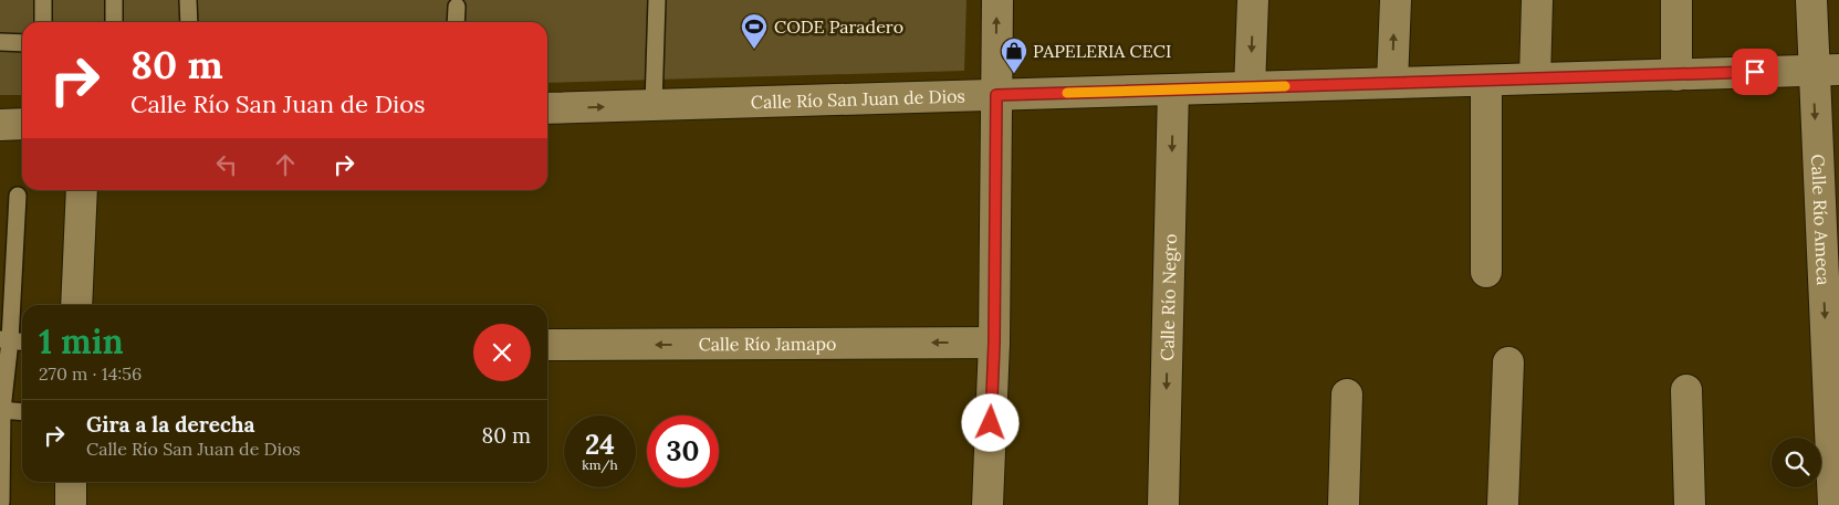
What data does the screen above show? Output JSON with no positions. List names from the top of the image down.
{
  "streets": {
    "street": [
      "Calle Río San Juan de Dios",
      "Calle Río Ameca",
      "Calle Río Negro",
      "Calle Río Jamapo"
    ]
  },
  "crossings": [
    ["Calle Río San Juan de Dios", "Calle Río Ameca"],
    ["Calle Río San Juan de Dios", "Calle Río Negro"]
  ],
  "one_way": ["Calle Río Ameca", "Calle Río Jamapo"],
  "places": {
    "sports": ["CODE Paradero"],
    "shop": ["PAPELERIA CECI"]
  },
  "page": {
    "turn": ["80 m", "Calle Río San Juan de Dios"],
    "heading": ["1 min", "270 m · 14:56"],
    "list": [
      {
        "name": "Gira a la derecha",
        "note": "Calle Río San Juan de Dios",
        "value": "80 m"
      }
    ],
    "speed": "24 km/h",
    "limit": "30"
  }
}
